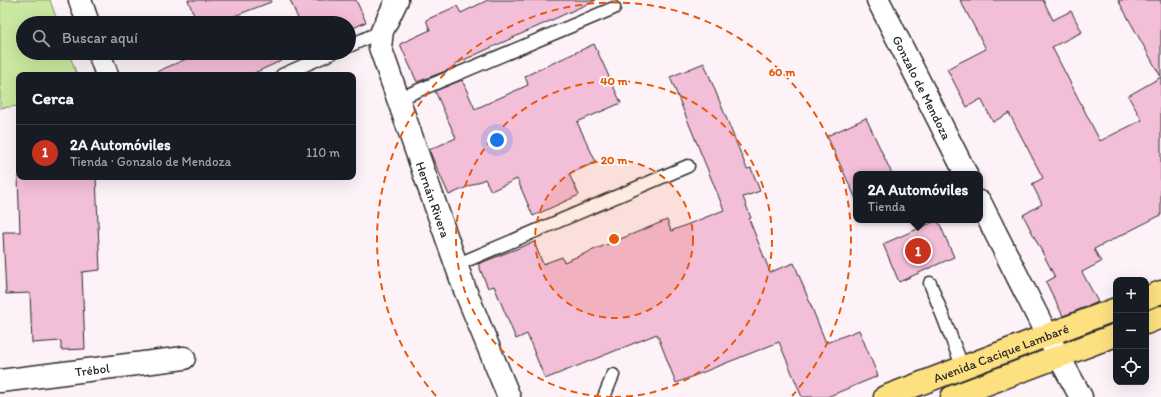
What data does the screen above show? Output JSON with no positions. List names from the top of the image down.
{
  "streets": {
    "main road": ["Avenida Cacique Lambaré"],
    "street": ["Gonzalo de Mendoza", "Hernán Rivera", "Trébol"]
  },
  "page": {
    "search": "Buscar aquí",
    "heading": "Cerca",
    "list": [
      {
        "mark": "1",
        "name": "2A Automóviles",
        "note": "Tienda · Gonzalo de Mendoza",
        "value": "110 m"
      }
    ],
    "popup": ["2A Automóviles", "Tienda"],
    "pins": "1",
    "map_buttons": ["+", "−"]
  },
  "rings": ["60 m", "40 m", "20 m"]
}
